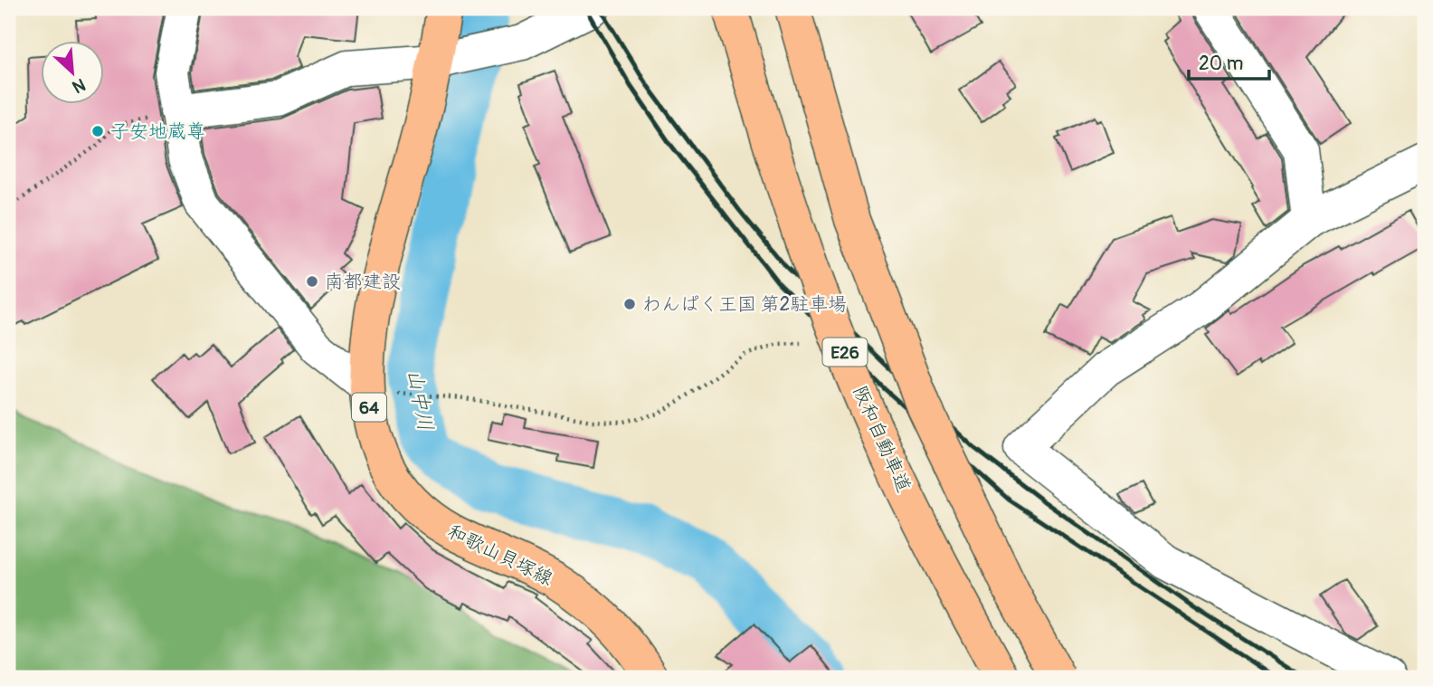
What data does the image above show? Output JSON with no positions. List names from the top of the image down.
{
  "streets": {
    "main road": [
      "E26",
      "64",
      "阪和自動車道",
      "和歌山貝塚線"
    ]
  },
  "water": ["山中川"],
  "places": ["子安地蔵尊", "南都建設", "わんぱく王国 第2駐車場"],
  "scale_bar": "20 m",
  "north": "bottom right"
}
